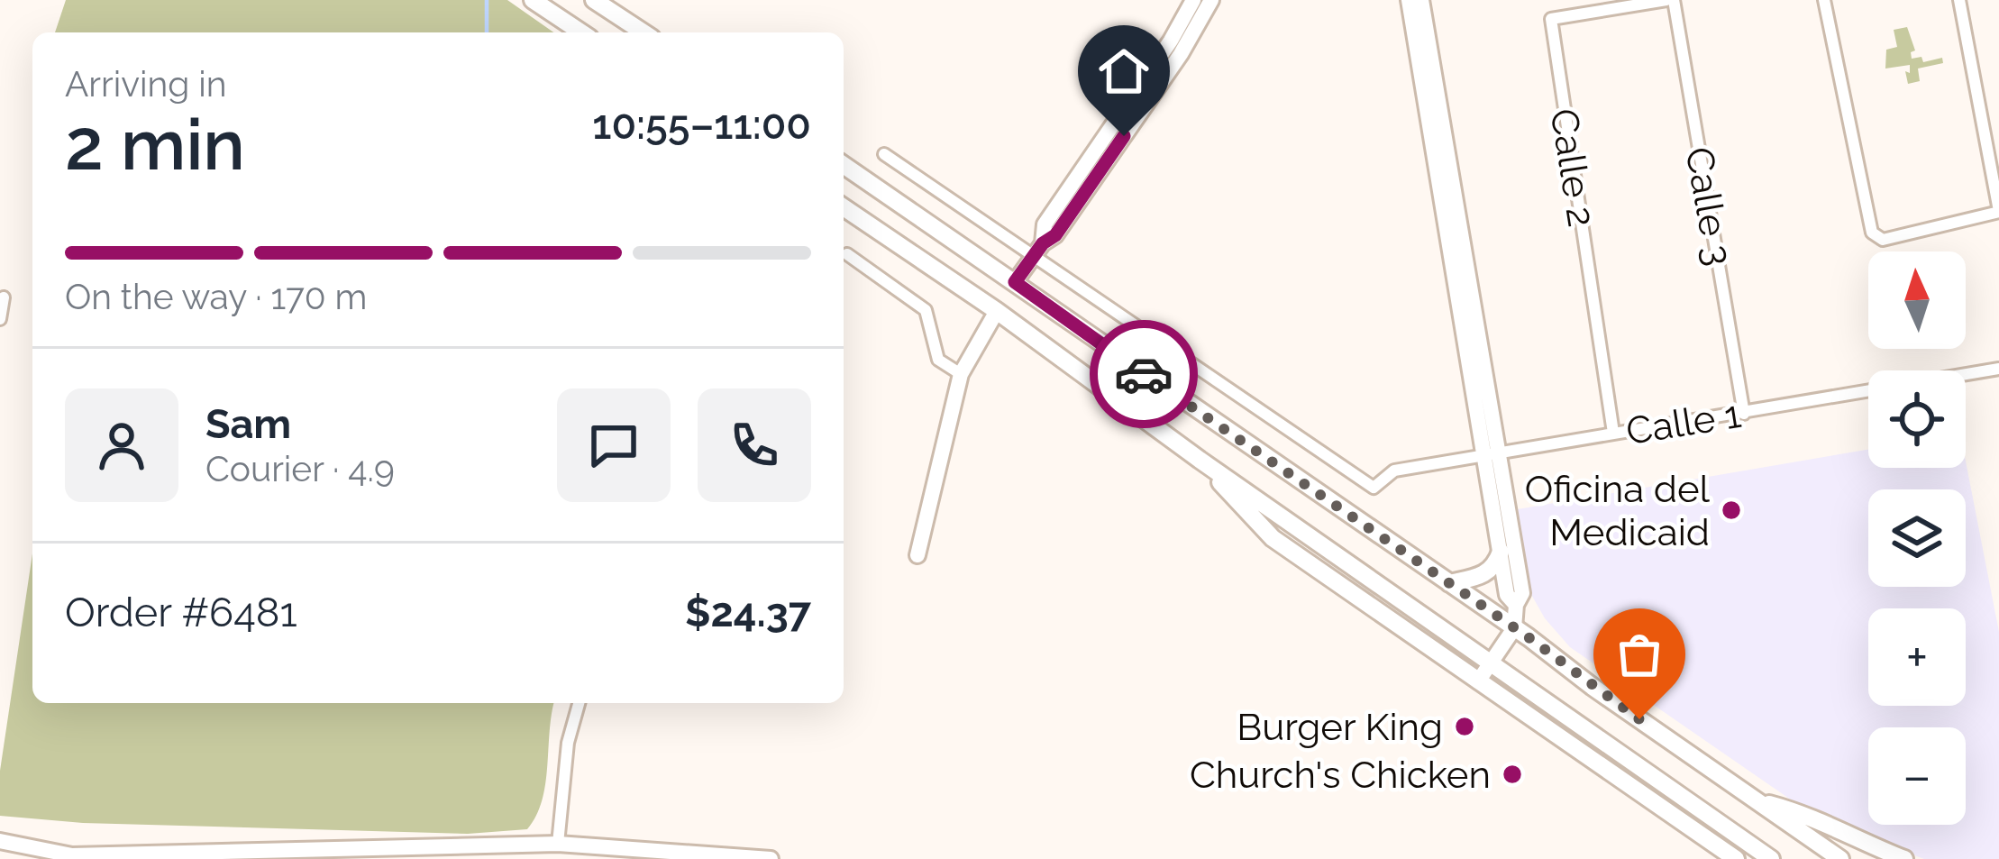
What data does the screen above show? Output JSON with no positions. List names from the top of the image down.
{
  "streets": {
    "street": ["Calle 2", "Calle 3", "Calle 1"]
  },
  "crossings": [
    ["Calle 2", "Calle 3"],
    ["Calle 2", "Calle 1"],
    ["Calle 3", "Calle 1"]
  ],
  "places": ["Oficina del Medicaid", "Burger King", "Church's Chicken"],
  "north": "top",
  "page": {
    "heading": ["2 min", "Arriving in", "10:55–11:00"],
    "panel": [
      "Sam",
      "Courier · 4.9",
      "Order #6481",
      "$24.37"
    ],
    "bar": "On the way · 170 m",
    "map_buttons": ["+", "−"]
  }
}
